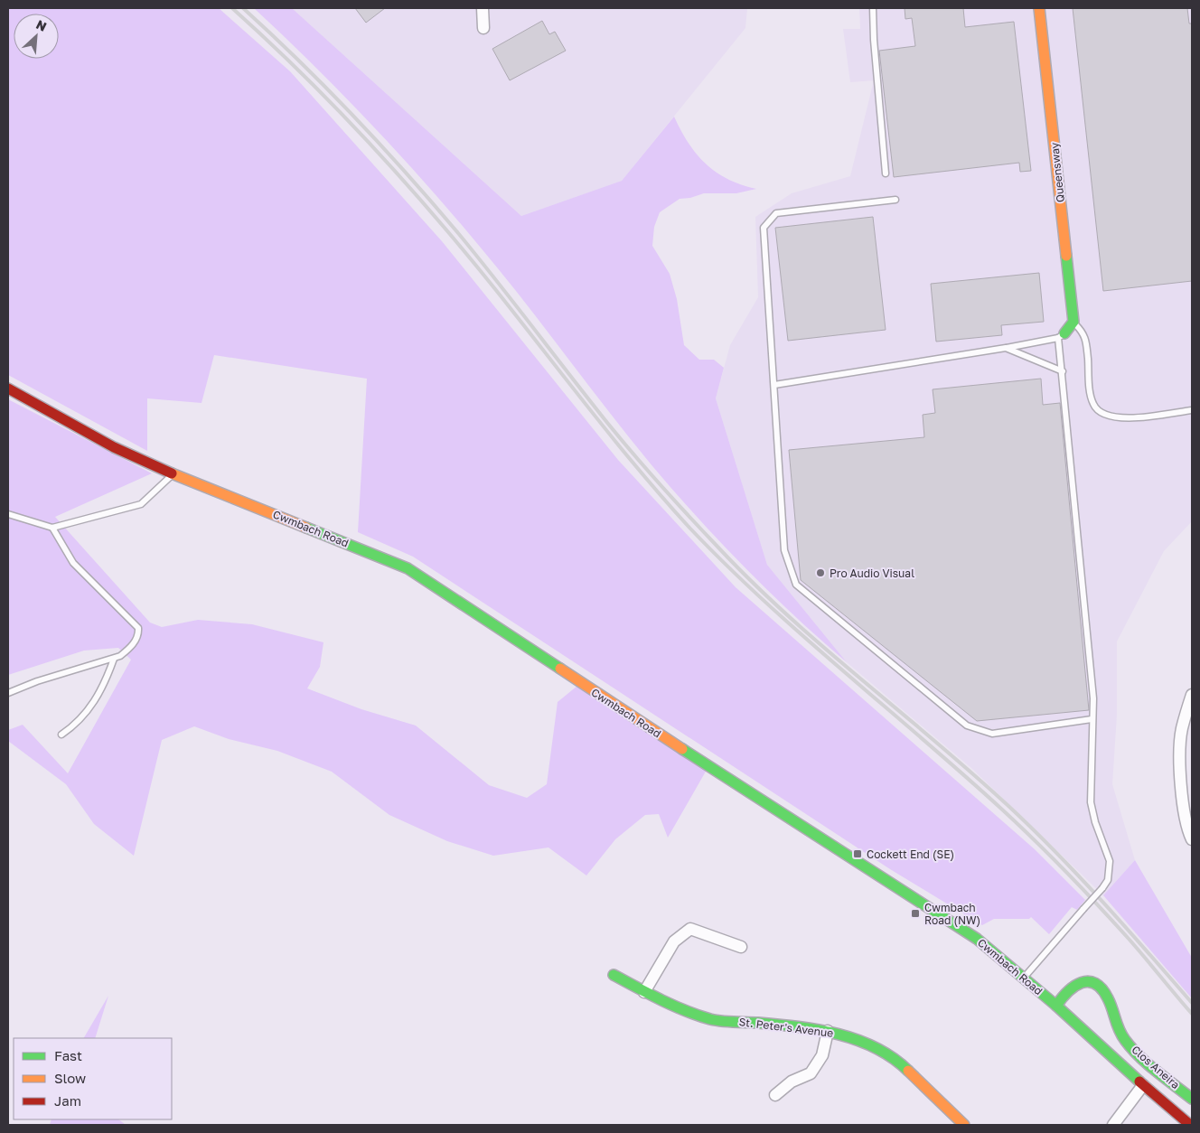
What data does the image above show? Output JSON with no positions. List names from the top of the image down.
{
  "streets": {
    "main road": [
      "Queensway",
      "Cwmbach Road",
      "St. Peter's Avenue",
      "Clos Aneira"
    ]
  },
  "crossings": [
    ["Cwmbach Road", "Clos Aneira"]
  ],
  "places": {
    "other": ["Pro Audio Visual"],
    "transit": ["Cockett End (SE)", "Cwmbach Road (NW)"]
  },
  "legend": ["Fast", "Slow", "Jam"],
  "north": "top right"
}
